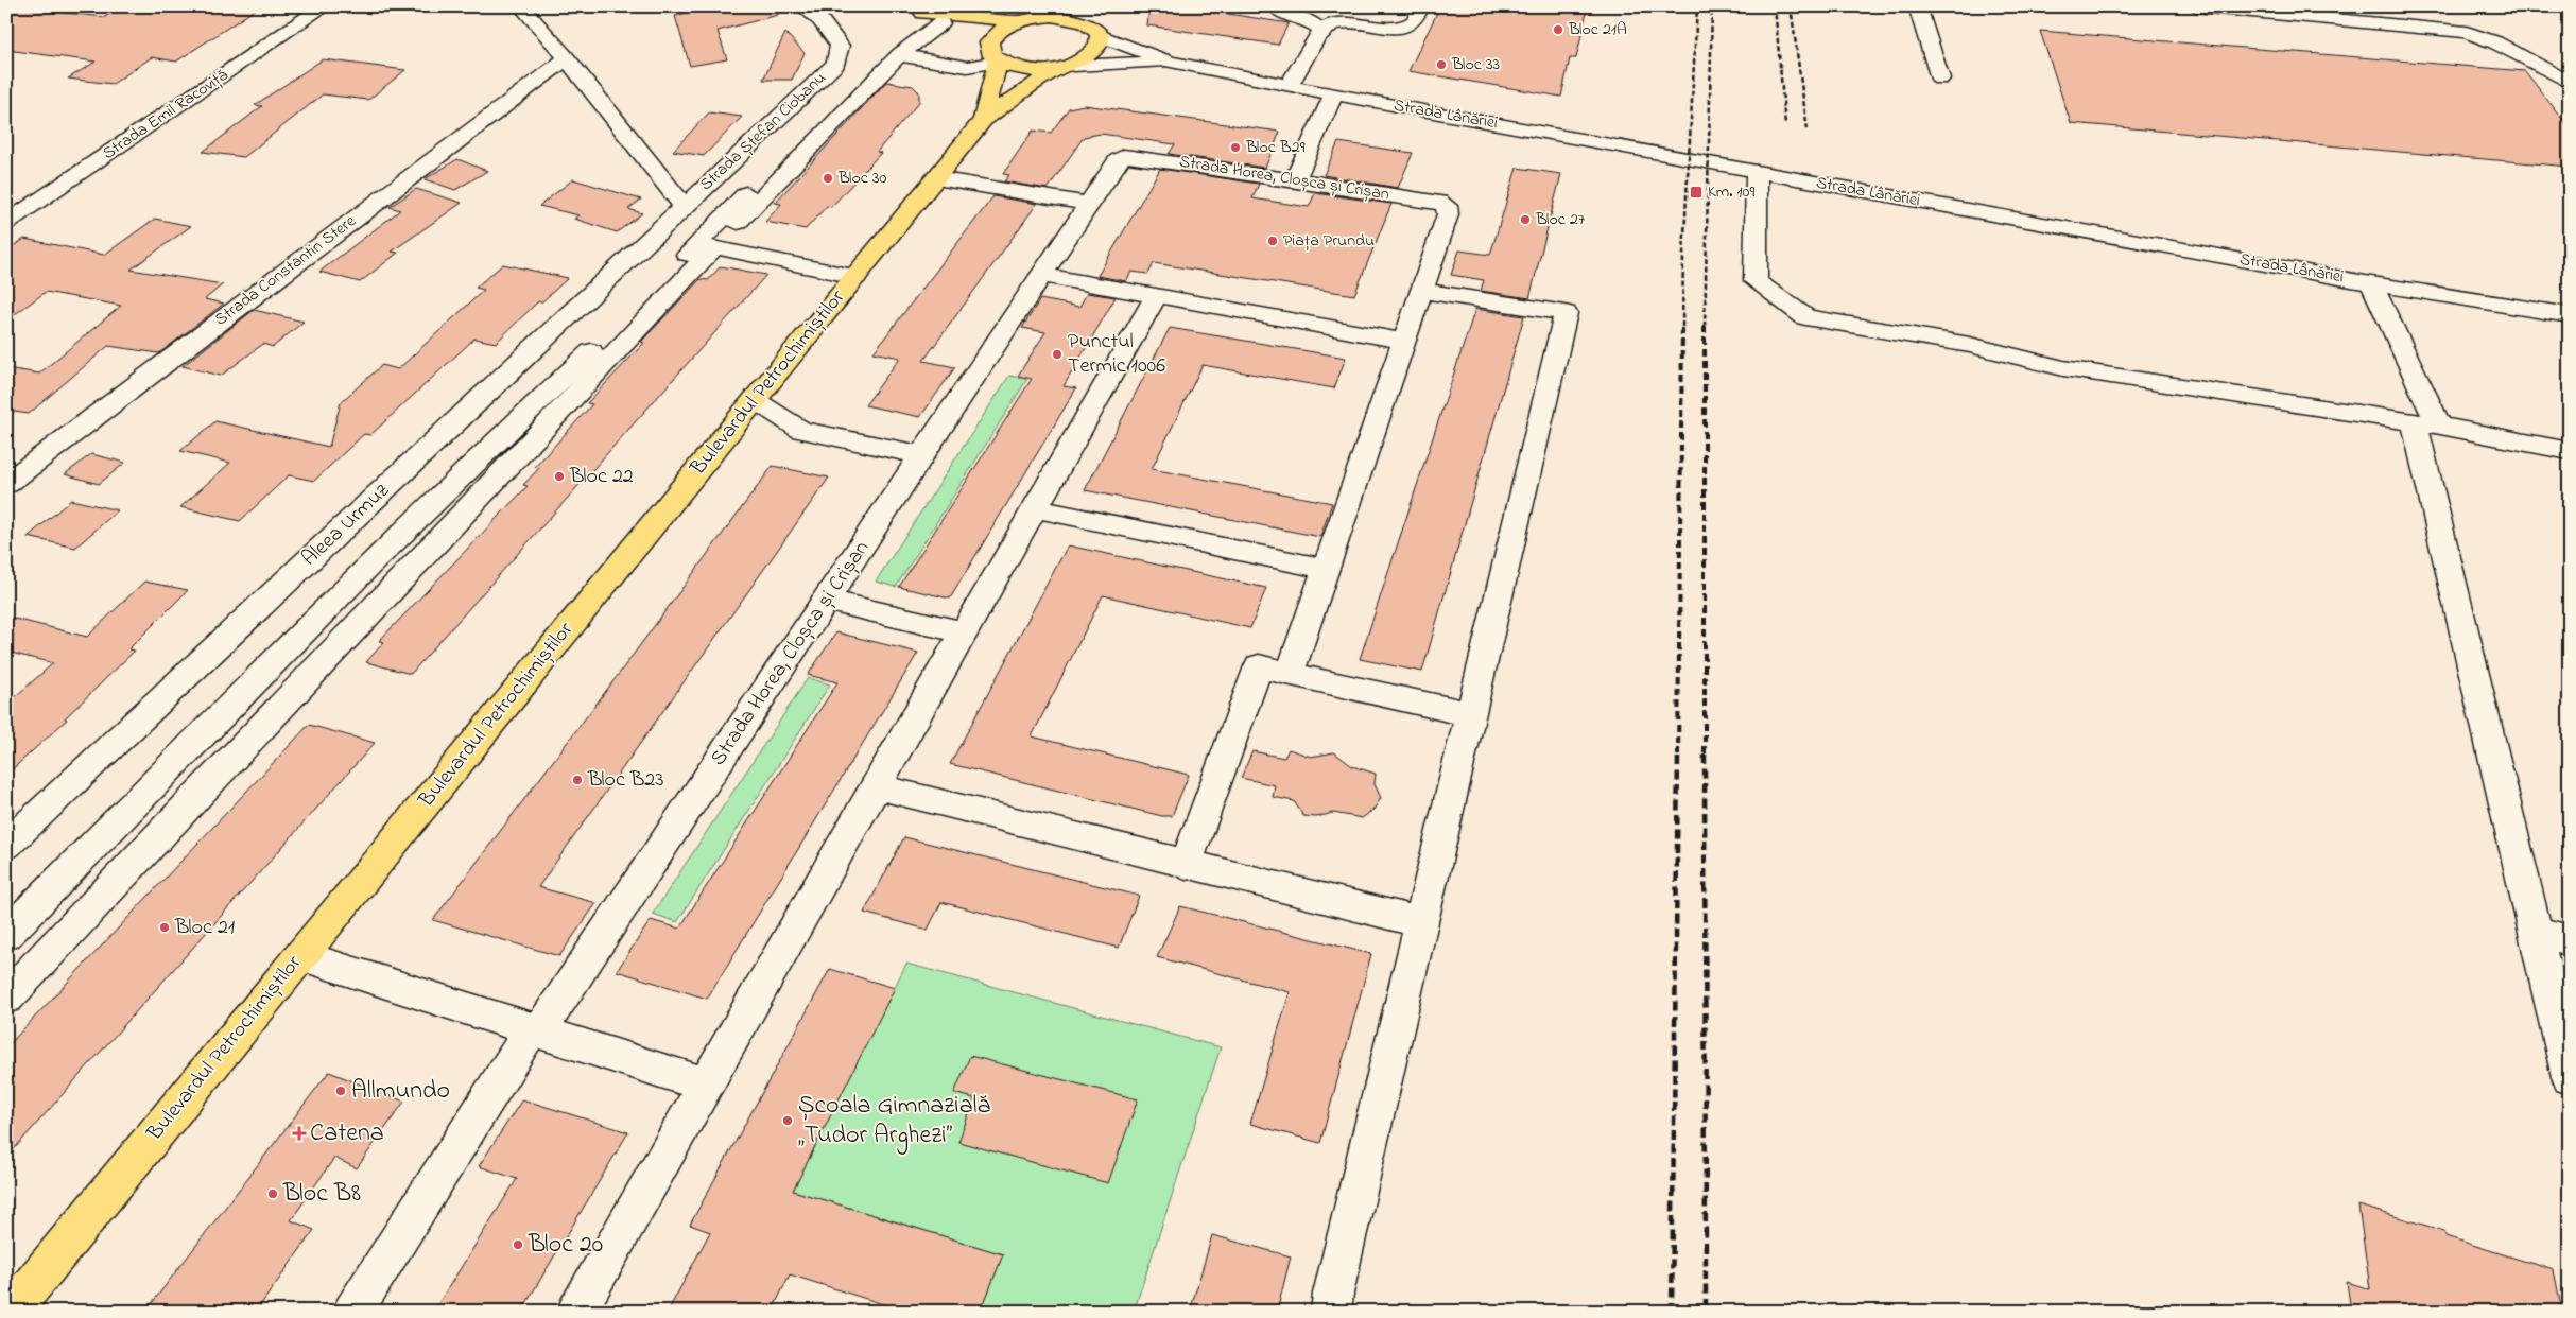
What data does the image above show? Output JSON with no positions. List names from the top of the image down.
{
  "streets": {
    "main road": ["Bulevardul Petrochimiștilor"],
    "street": [
      "Strada Emil Racoviță",
      "Strada Lânăriei",
      "Strada Ștefan Ciobanu",
      "Strada Horea, Cloșca și Crișan",
      "Strada Constantin Stere",
      "Aleea Urmuz"
    ]
  },
  "crossings": [
    ["Strada Ștefan Ciobanu", "Aleea Urmuz"]
  ],
  "places": {
    "other": [
      "Bloc 21A",
      "Bloc 33",
      "Bloc B29",
      "Bloc 30",
      "Bloc 27",
      "Piața Prundu",
      "Punctul Termic 1006",
      "Bloc 22",
      "Bloc B23",
      "Bloc 21",
      "Allmundo",
      "Școala Gimnazială „Tudor Arghezi”",
      "Bloc B8",
      "Bloc 20"
    ],
    "transit": ["Km. 109"],
    "health": ["Catena"]
  }
}
